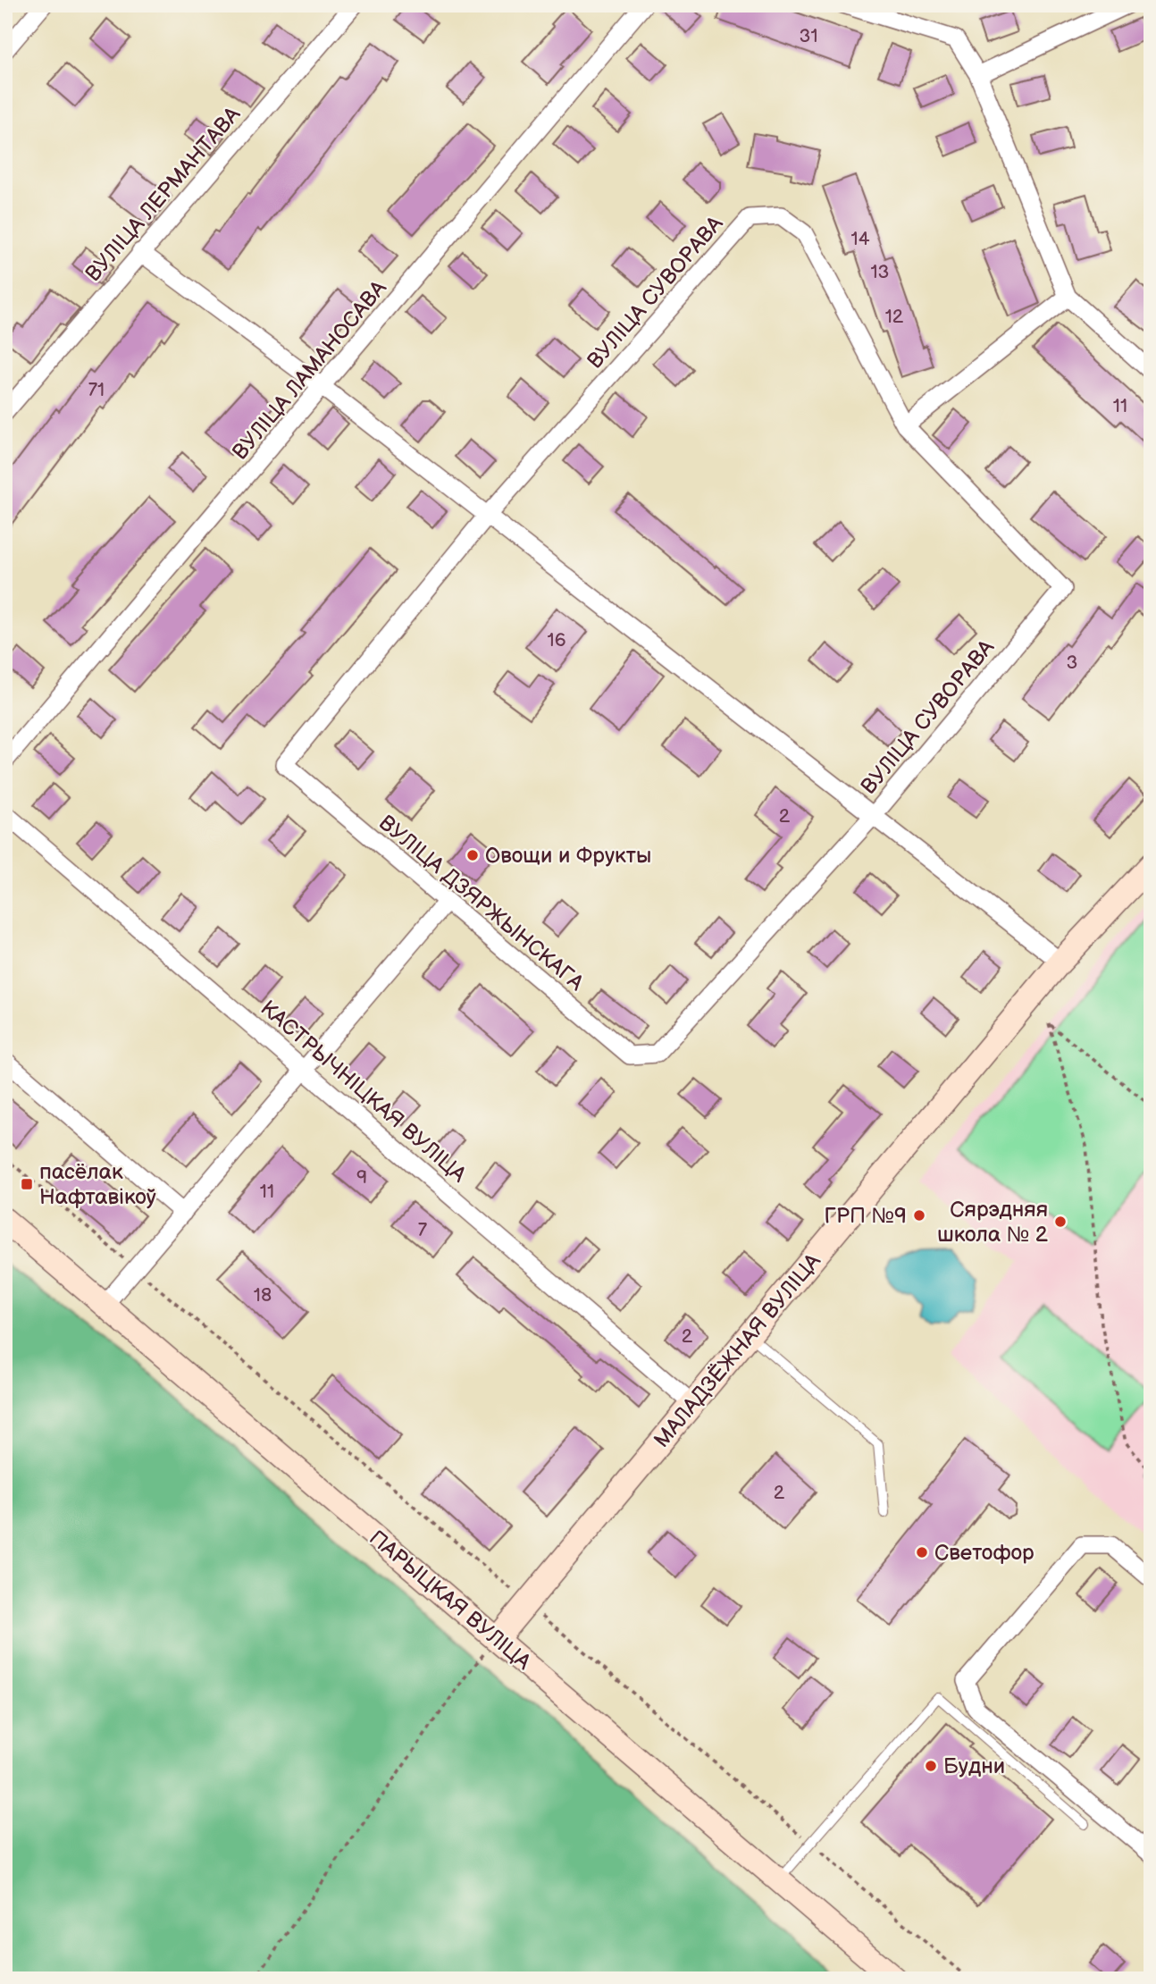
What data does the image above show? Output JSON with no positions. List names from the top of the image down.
{
  "streets": {
    "main road": ["МАЛАДЗЁЖНАЯ ВУЛІЦА", "ПАРЫЦКАЯ ВУЛІЦА"],
    "street": [
      "ВУЛІЦА ЛЕРМАНТАВА",
      "ВУЛІЦА СУВОРАВА",
      "ВУЛІЦА ЛАМАНОСАВА",
      "ВУЛІЦА ДЗЯРЖЫНСКАГА",
      "КАСТРЫЧНІЦКАЯ ВУЛІЦА"
    ]
  },
  "crossings": [
    ["ВУЛІЦА СУВОРАВА", "ВУЛІЦА ДЗЯРЖЫНСКАГА"],
    ["ВУЛІЦА СУВОРАВА", "МАЛАДЗЁЖНАЯ ВУЛІЦА"],
    ["КАСТРЫЧНІЦКАЯ ВУЛІЦА", "МАЛАДЗЁЖНАЯ ВУЛІЦА"],
    ["МАЛАДЗЁЖНАЯ ВУЛІЦА", "ПАРЫЦКАЯ ВУЛІЦА"]
  ],
  "places": {
    "other": [
      "Овощи и Фрукты",
      "ГРП №9",
      "Сярэдняя школа № 2",
      "Светофор",
      "Будни"
    ],
    "transit": ["пасёлак Нафтавікоў"]
  },
  "house_numbers": [
    "31",
    "14",
    "13",
    "12",
    "71",
    "11",
    "16",
    "3",
    "2",
    "9",
    "11",
    "7",
    "18",
    "2",
    "2"
  ]
}
